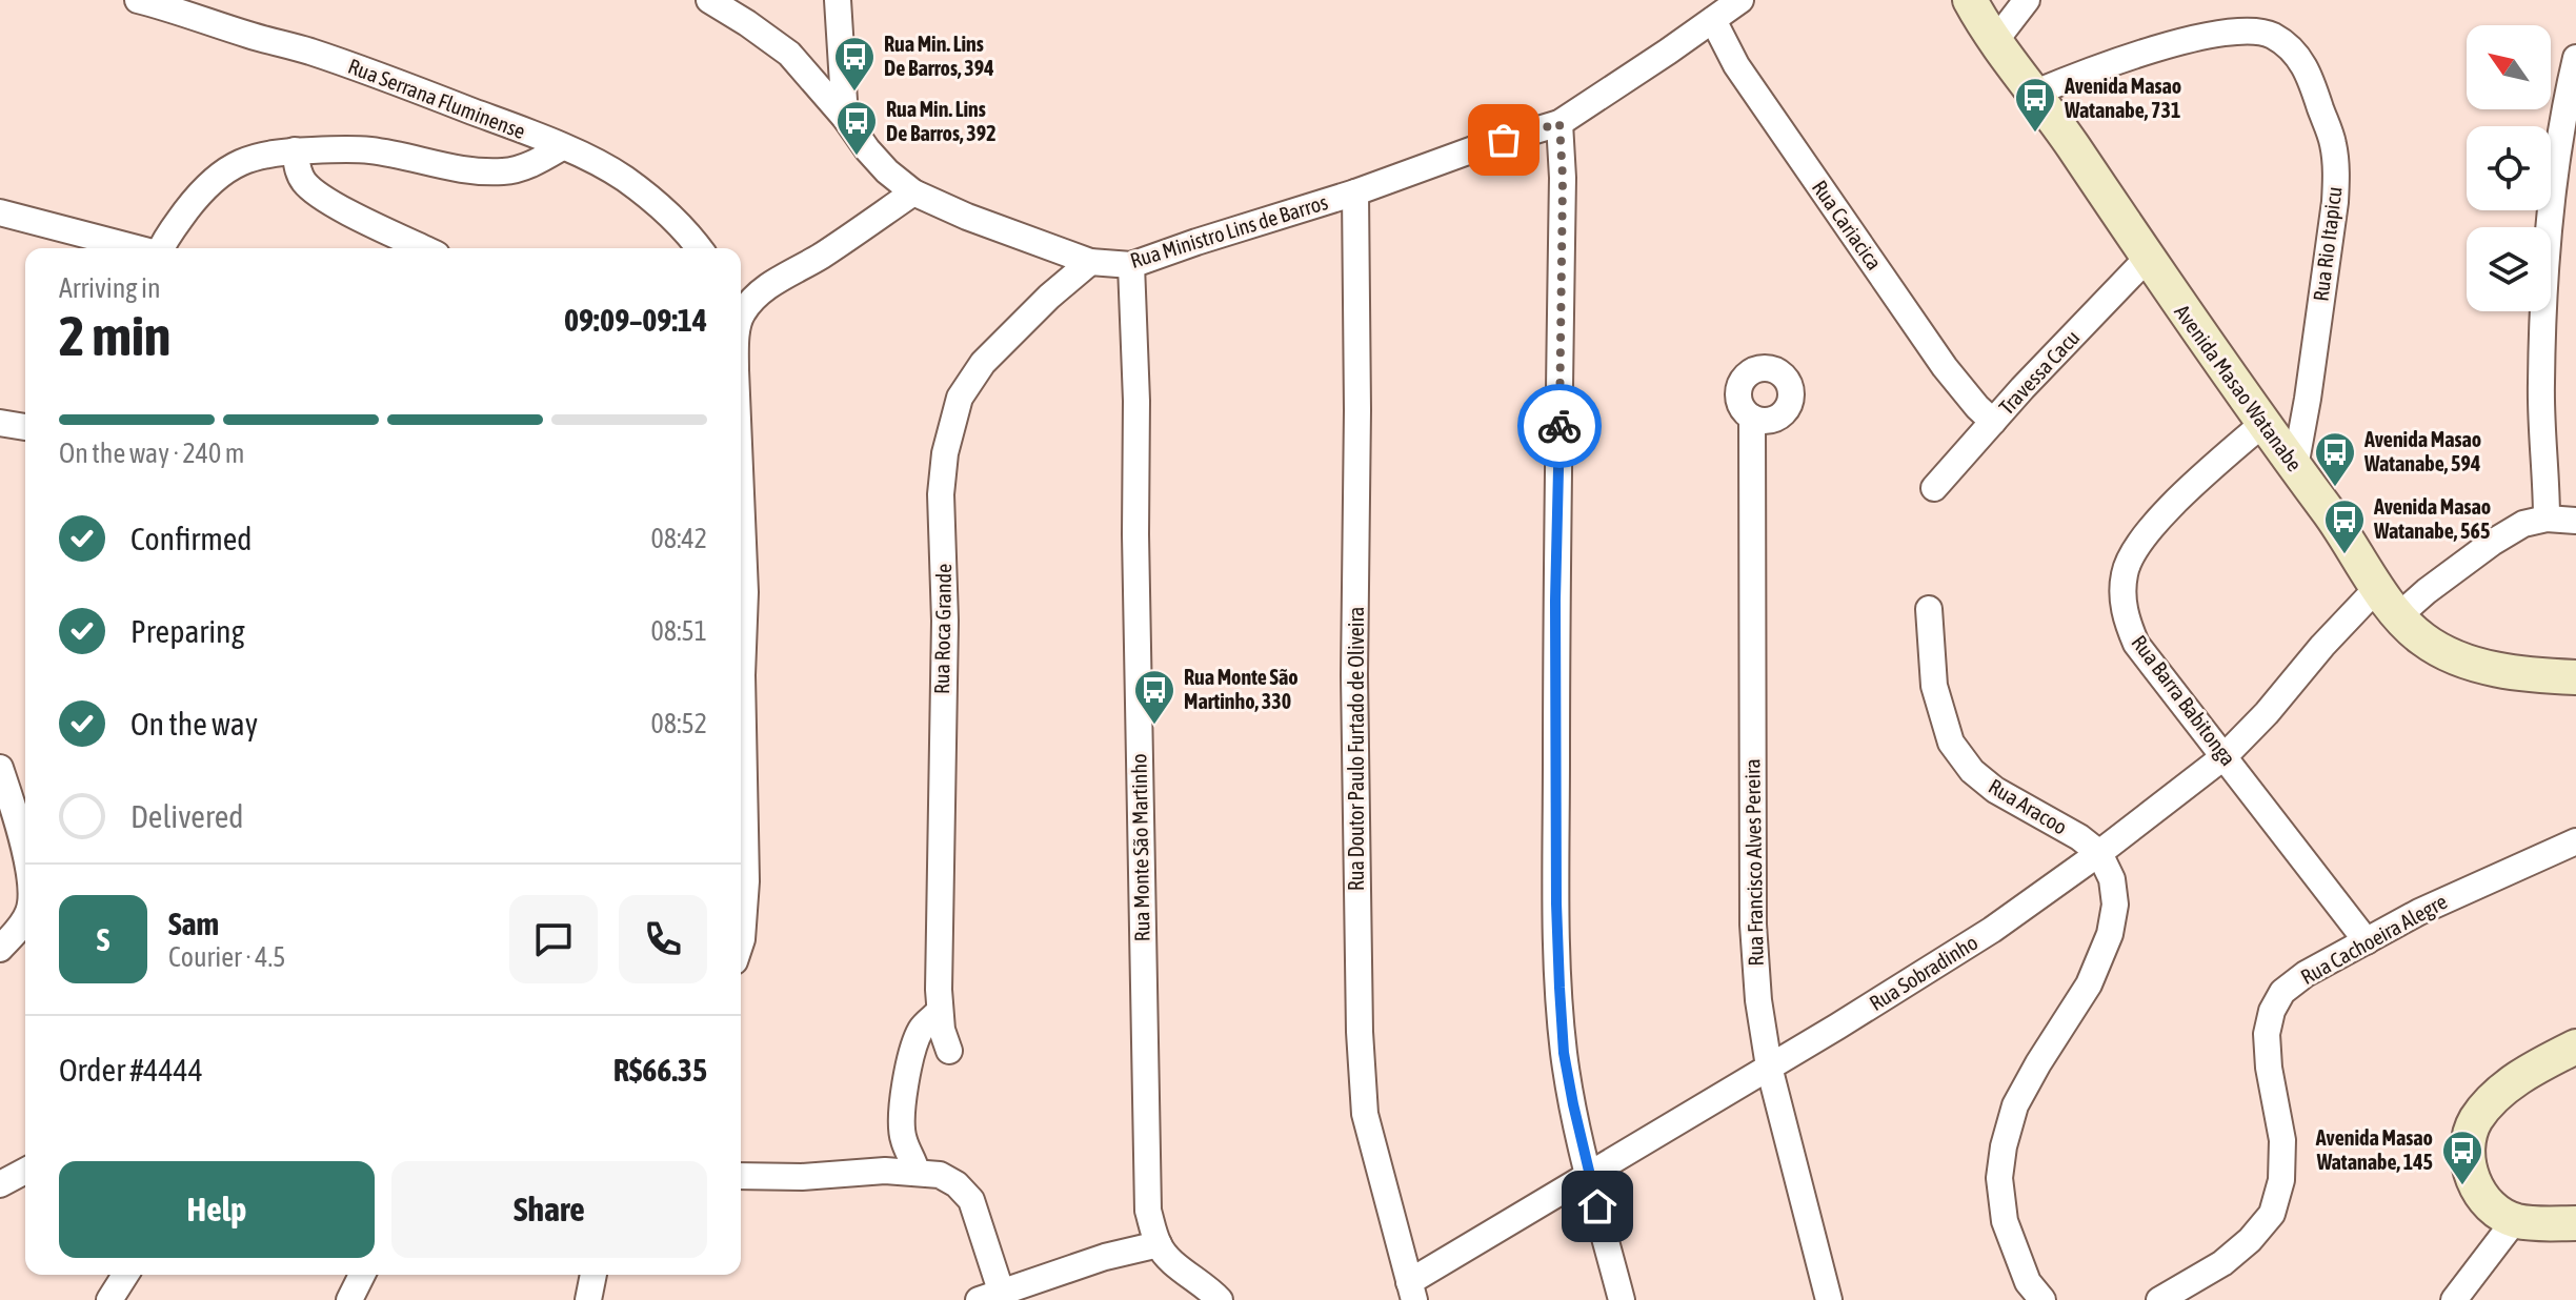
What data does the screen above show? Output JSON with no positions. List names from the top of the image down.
{
  "streets": {
    "street": [
      "Rua Serrana Fluminense",
      "Rua Cariacica",
      "Rua Ministro Lins de Barros",
      "Rua Rio Itapicu",
      "Travessa Cacu",
      "Avenida Masao Watanabe",
      "Rua Roca Grande",
      "Rua Barra Babitonga",
      "Rua Doutor Paulo Furtado de Oliveira",
      "Rua Aracoo",
      "Rua Monte São Martinho",
      "Rua Francisco Alves Pereira",
      "Rua Cachoeira Alegre",
      "Rua Sobradinho"
    ]
  },
  "crossings": [
    ["Rua Cariacica", "Rua Ministro Lins de Barros"],
    ["Rua Cariacica", "Travessa Cacu"],
    ["Rua Ministro Lins de Barros", "Rua Roca Grande"],
    ["Rua Ministro Lins de Barros", "Rua Doutor Paulo Furtado de Oliveira"],
    ["Rua Ministro Lins de Barros", "Rua Monte São Martinho"],
    ["Rua Rio Itapicu", "Avenida Masao Watanabe"],
    ["Travessa Cacu", "Avenida Masao Watanabe"],
    ["Avenida Masao Watanabe", "Rua Barra Babitonga"],
    ["Avenida Masao Watanabe", "Rua Sobradinho"],
    ["Rua Barra Babitonga", "Rua Cachoeira Alegre"],
    ["Rua Barra Babitonga", "Rua Sobradinho"],
    ["Rua Doutor Paulo Furtado de Oliveira", "Rua Sobradinho"],
    ["Rua Aracoo", "Rua Sobradinho"],
    ["Rua Francisco Alves Pereira", "Rua Sobradinho"]
  ],
  "places": {
    "bus stop": [
      "Rua Min. Lins De Barros, 394",
      "Avenida Masao Watanabe, 731",
      "Rua Min. Lins De Barros, 392",
      "Avenida Masao Watanabe, 594",
      "Avenida Masao Watanabe, 565",
      "Rua Monte São Martinho, 330",
      "Avenida Masao Watanabe, 145"
    ]
  },
  "north": "top left",
  "page": {
    "heading": ["2 min", "Arriving in", "09:09–09:14"],
    "panel": [
      "Sam",
      "Courier · 4.5",
      "Order #4444",
      "R$66.35"
    ],
    "bar": "On the way · 240 m",
    "list": [
      ["Confirmed", "08:42"],
      ["Preparing", "08:51"],
      ["On the way", "08:52"],
      "Delivered"
    ],
    "round": "S",
    "buttons": ["Help", "Share"]
  }
}
